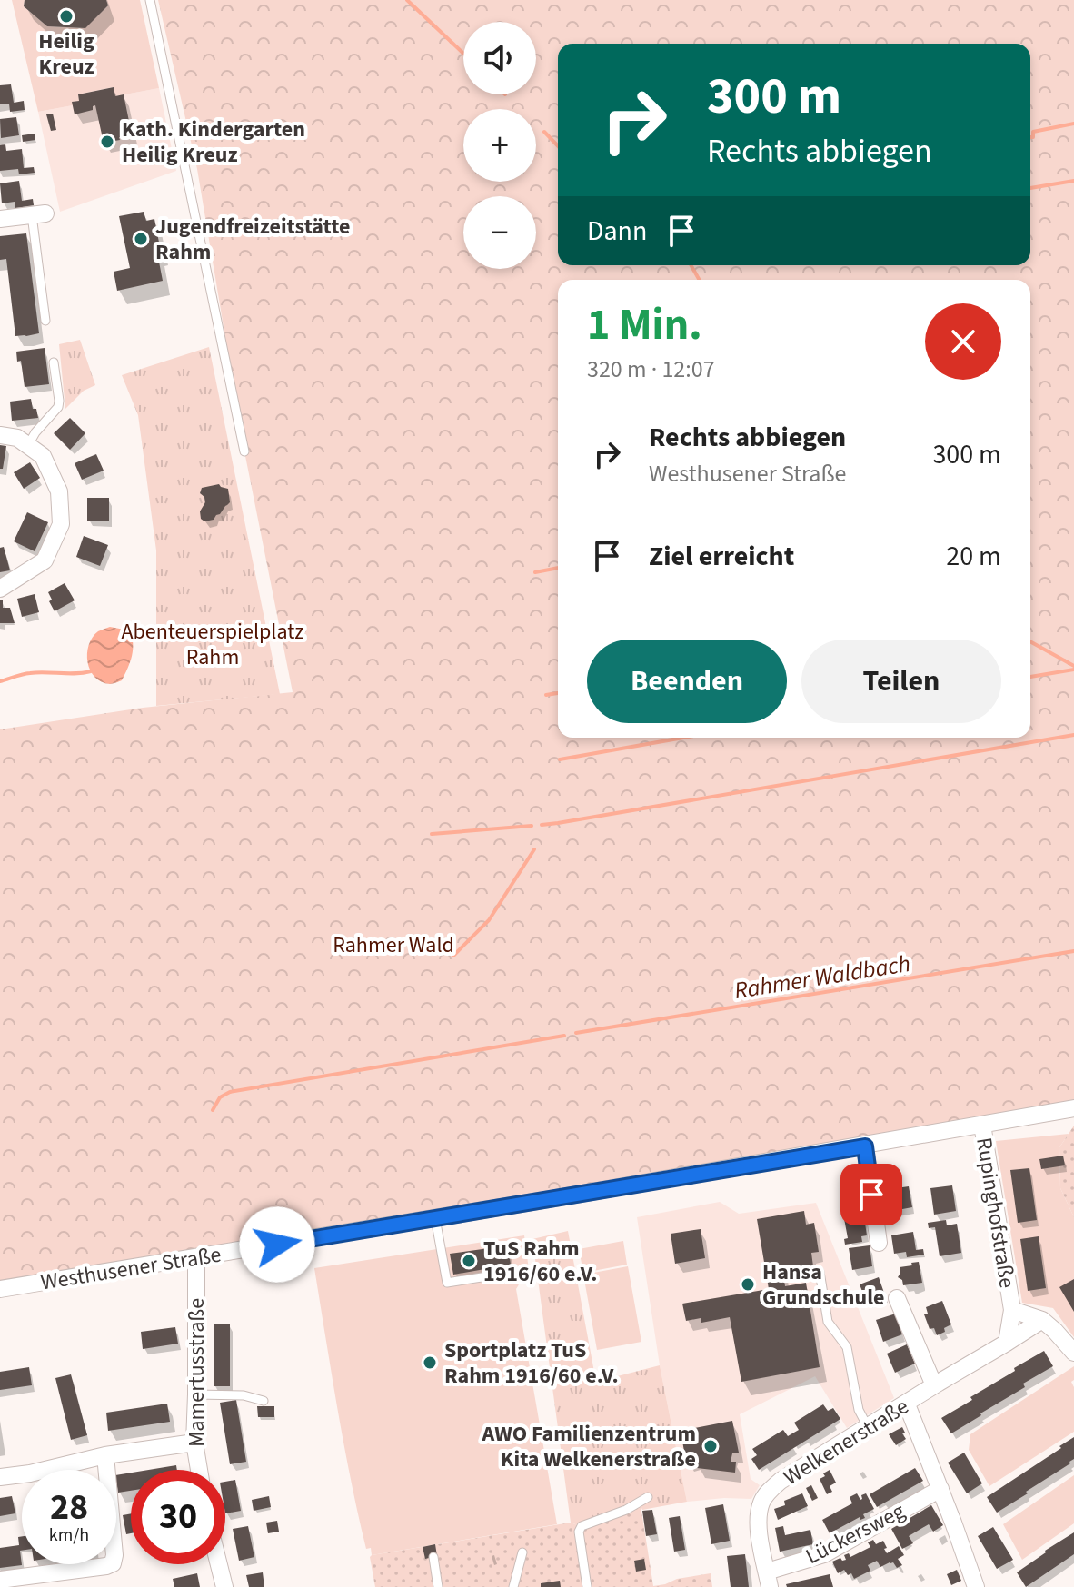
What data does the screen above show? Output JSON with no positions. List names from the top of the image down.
{
  "streets": {
    "street": [
      "Rupinghofstraße",
      "Westhusener Straße",
      "Mamertusstraße",
      "Welkenerstraße",
      "Lückersweg"
    ]
  },
  "crossings": [
    ["Rupinghofstraße", "Westhusener Straße"],
    ["Rupinghofstraße", "Welkenerstraße"],
    ["Westhusener Straße", "Mamertusstraße"],
    ["Welkenerstraße", "Lückersweg"]
  ],
  "water": ["Rahmer Waldbach"],
  "parks": ["Abenteuerspielplatz Rahm", "Rahmer Wald"],
  "places": [
    "Heilig Kreuz",
    "Kath. Kindergarten Heilig Kreuz",
    "Jugendfreizeitstätte Rahm",
    "TuS Rahm 1916/60 e.V.",
    "Hansa Grundschule",
    "Sportplatz TuS Rahm 1916/60 e.V.",
    "AWO Familienzentrum Kita Welkenerstraße"
  ],
  "page": {
    "map_buttons": ["+", "−"],
    "turn": ["300 m", "Rechts abbiegen"],
    "then": "Dann",
    "heading": ["1 Min.", "320 m · 12:07"],
    "list": [
      {
        "name": "Rechts abbiegen",
        "note": "Westhusener Straße",
        "value": "300 m"
      },
      {
        "name": "Ziel erreicht",
        "value": "20 m"
      }
    ],
    "buttons": ["Beenden", "Teilen"],
    "speed": "28 km/h",
    "limit": "30"
  }
}
